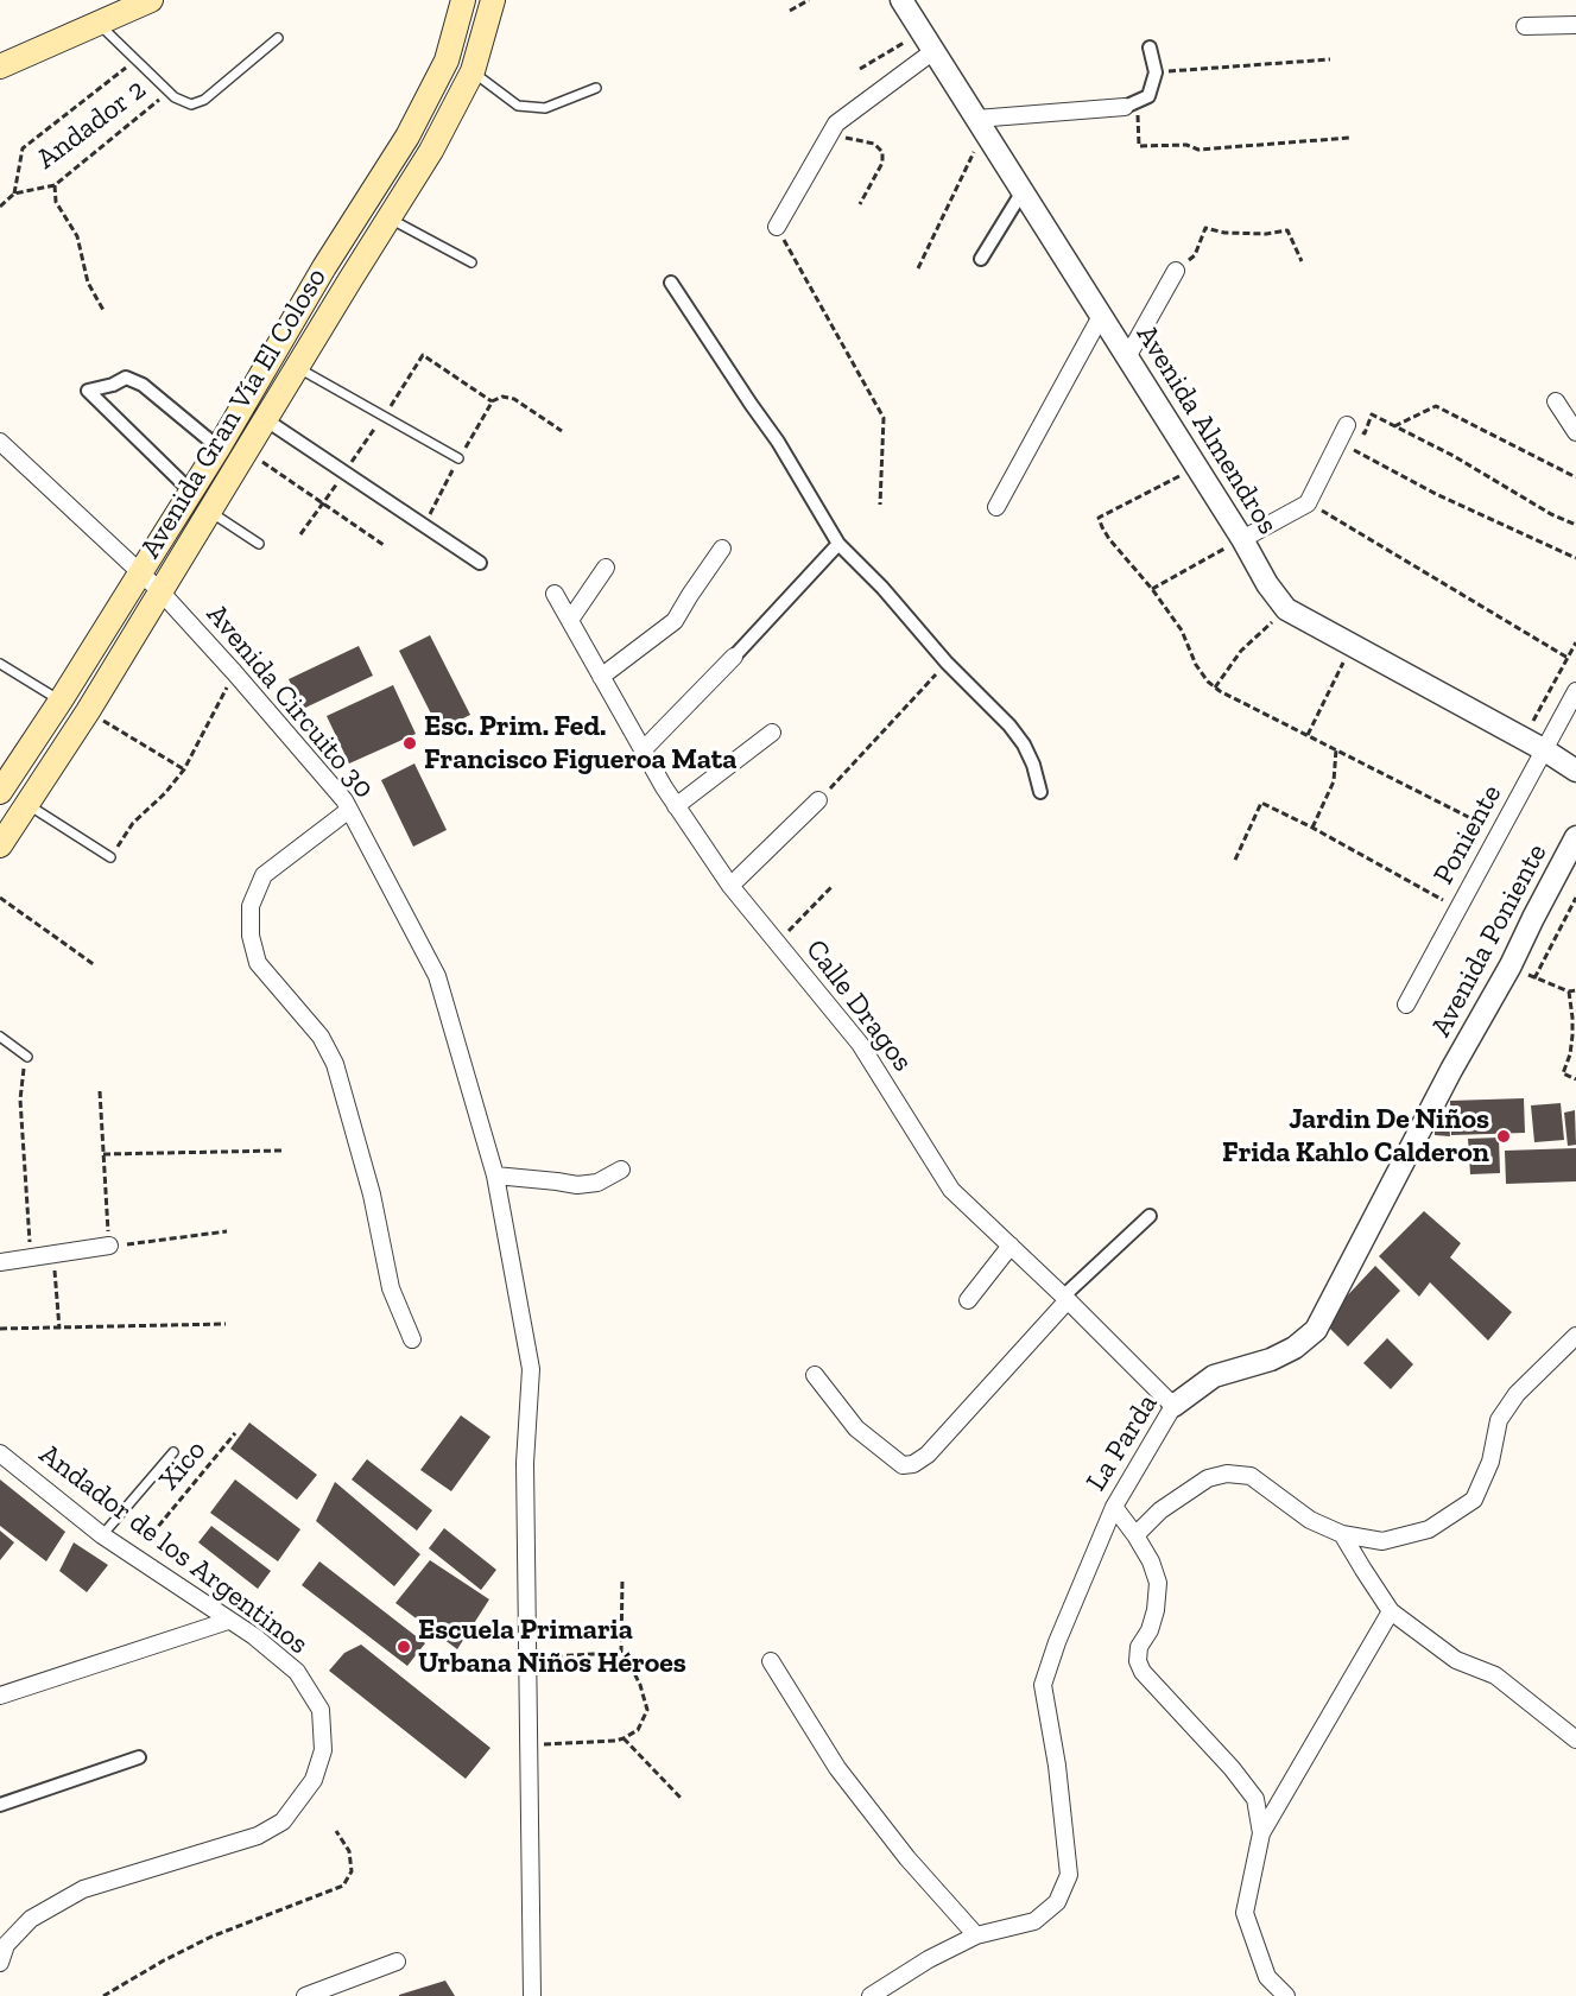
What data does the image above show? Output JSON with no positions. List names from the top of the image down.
{
  "streets": {
    "main road": ["Avenida Gran Vía El Coloso"],
    "street": [
      "Avenida Almendros",
      "Avenida Circuito 30",
      "Poniente",
      "Avenida Poniente",
      "Calle Dragos",
      "La Parda",
      "Andador de los Argentinos"
    ],
    "path": ["Andador 2", "Xico"]
  },
  "crossings": [
    ["Avenida Gran Vía El Coloso", "Avenida Circuito 30"],
    ["Avenida Almendros", "Poniente"],
    ["Avenida Poniente", "La Parda"],
    ["Calle Dragos", "La Parda"],
    ["Xico", "Andador de los Argentinos"]
  ],
  "places": ["Esc. Prim. Fed. Francisco Figueroa Mata", "Jardin De Niños Frida Kahlo Calderon", "Escuela Primaria Urbana Niños Héroes"]
}
